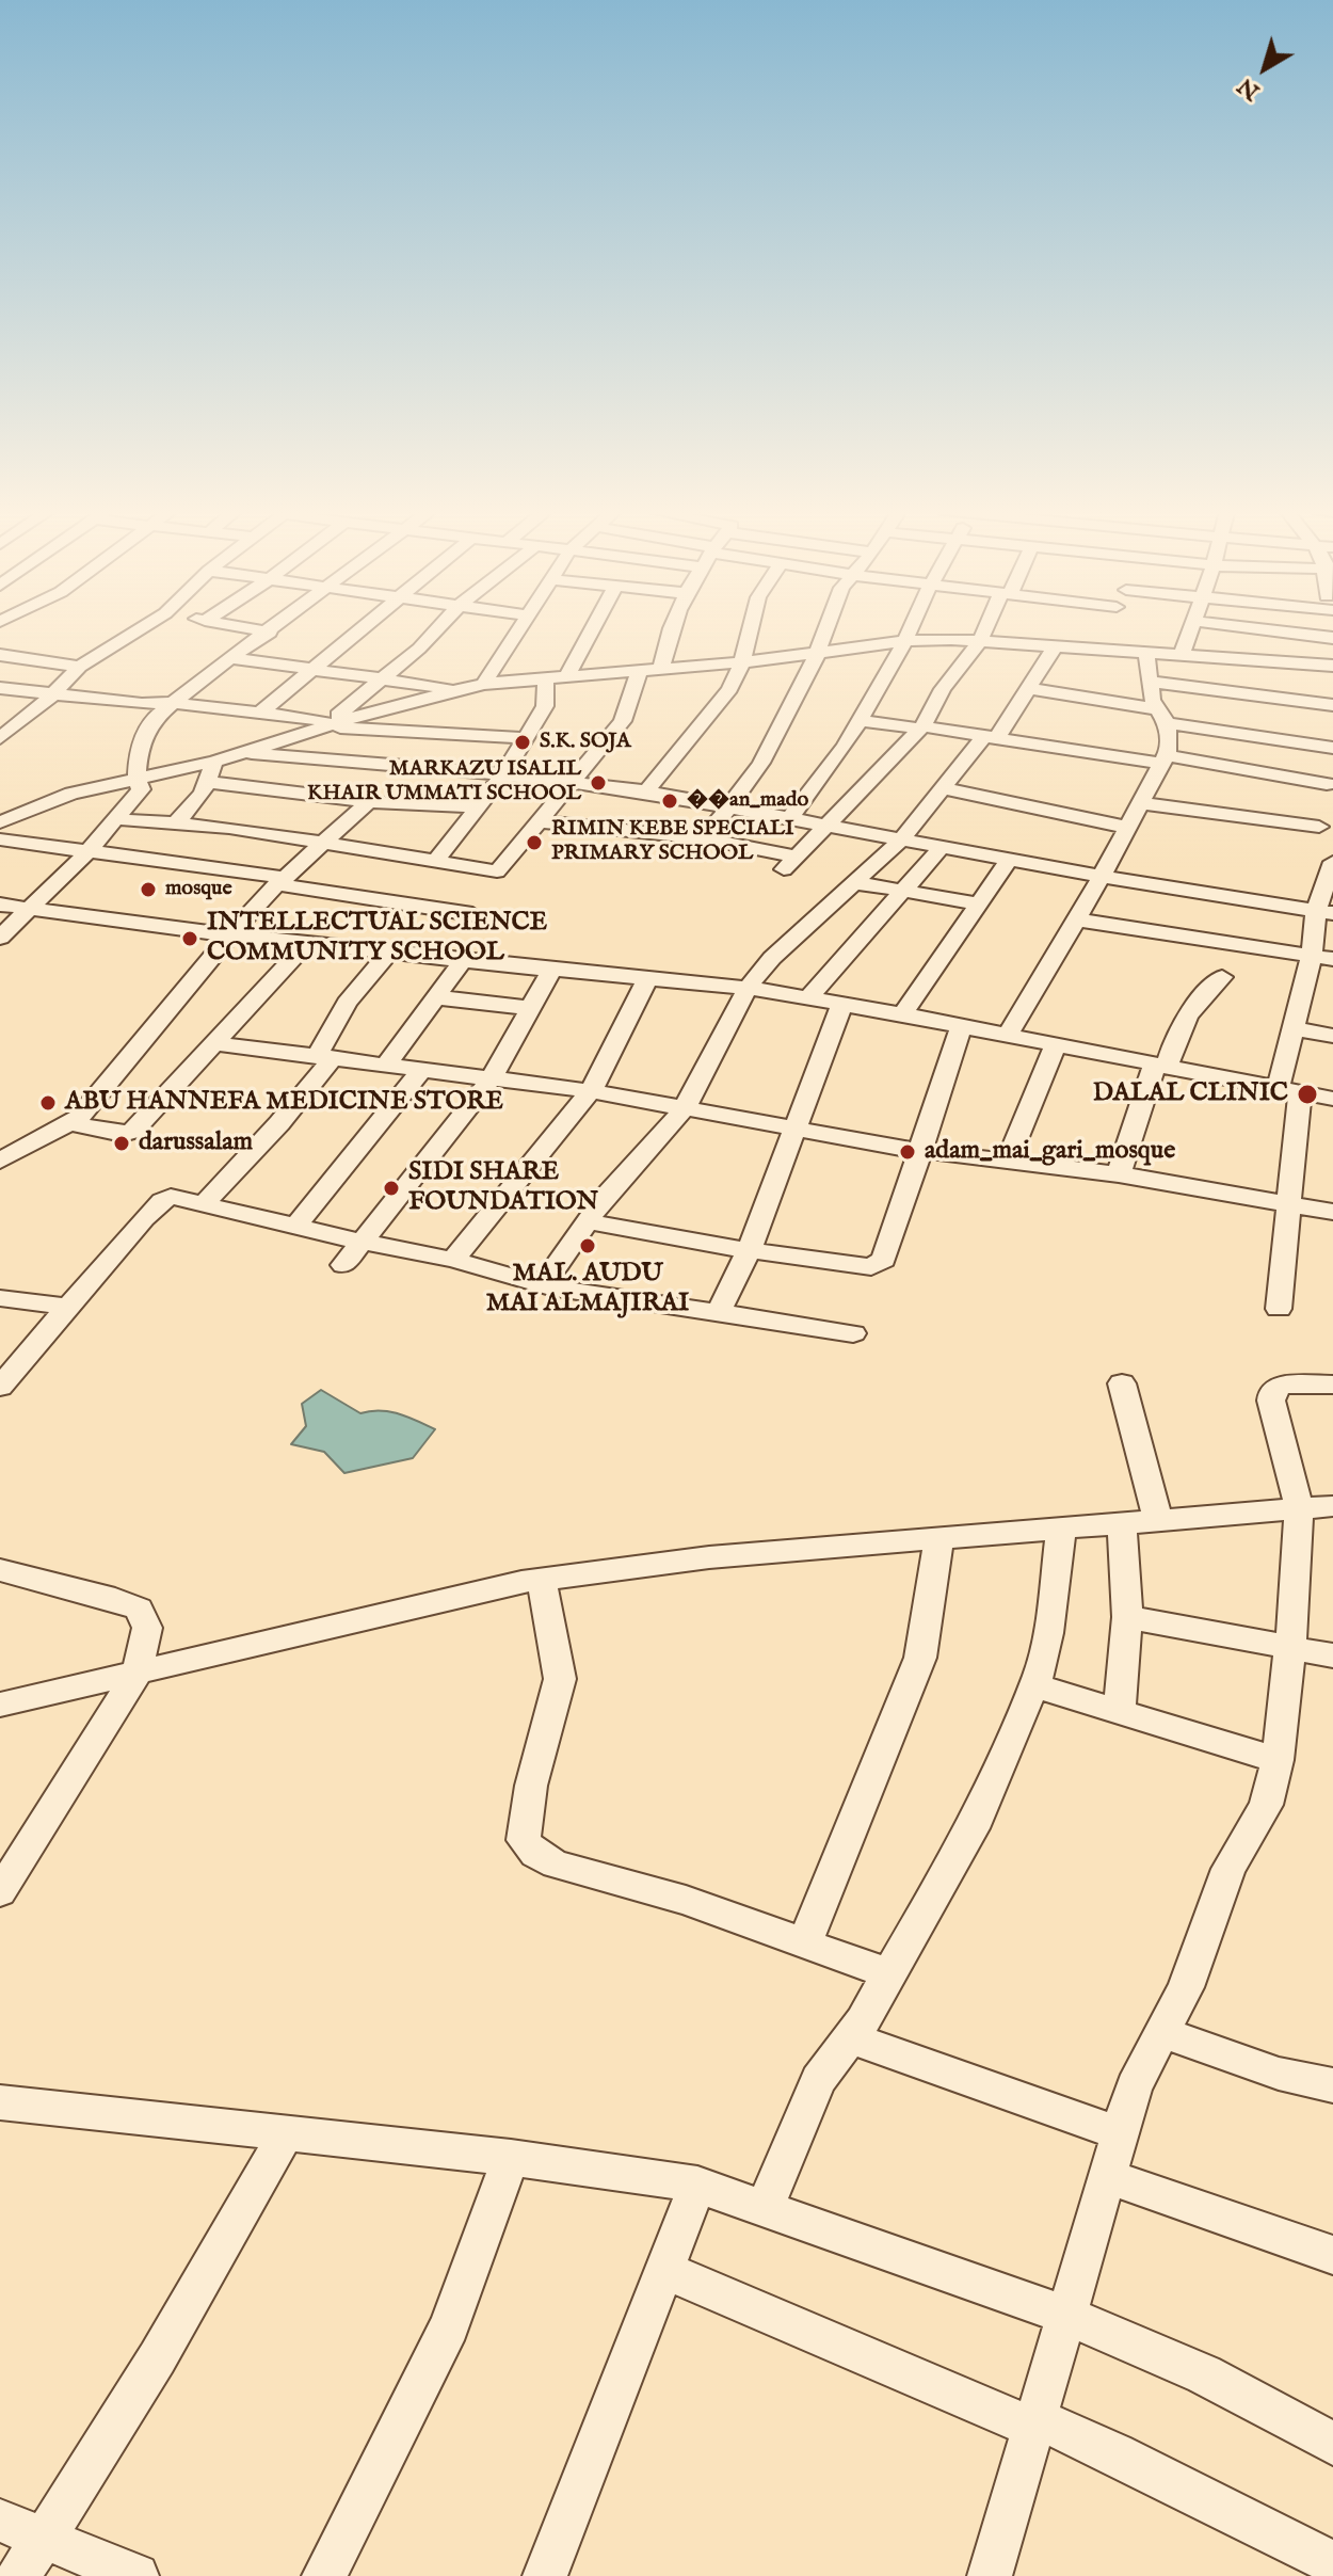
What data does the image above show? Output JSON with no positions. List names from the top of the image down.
{
  "places": [
    "S.K. SOJA",
    "MARKAZU ISALIL KHAIR UMMATI SCHOOL",
    "��an_mado",
    "RIMIN KEBE SPECIALI PRIMARY SCHOOL",
    "mosque",
    "INTELLECTUAL SCIENCE COMMUNITY SCHOOL",
    "DALAL CLINIC",
    "ABU HANNEFA MEDICINE STORE",
    "darussalam",
    "adam_mai_gari_mosque",
    "SIDI SHARE FOUNDATION",
    "MAL. AUDU MAI ALMAJIRAI"
  ],
  "north": "bottom left"
}
